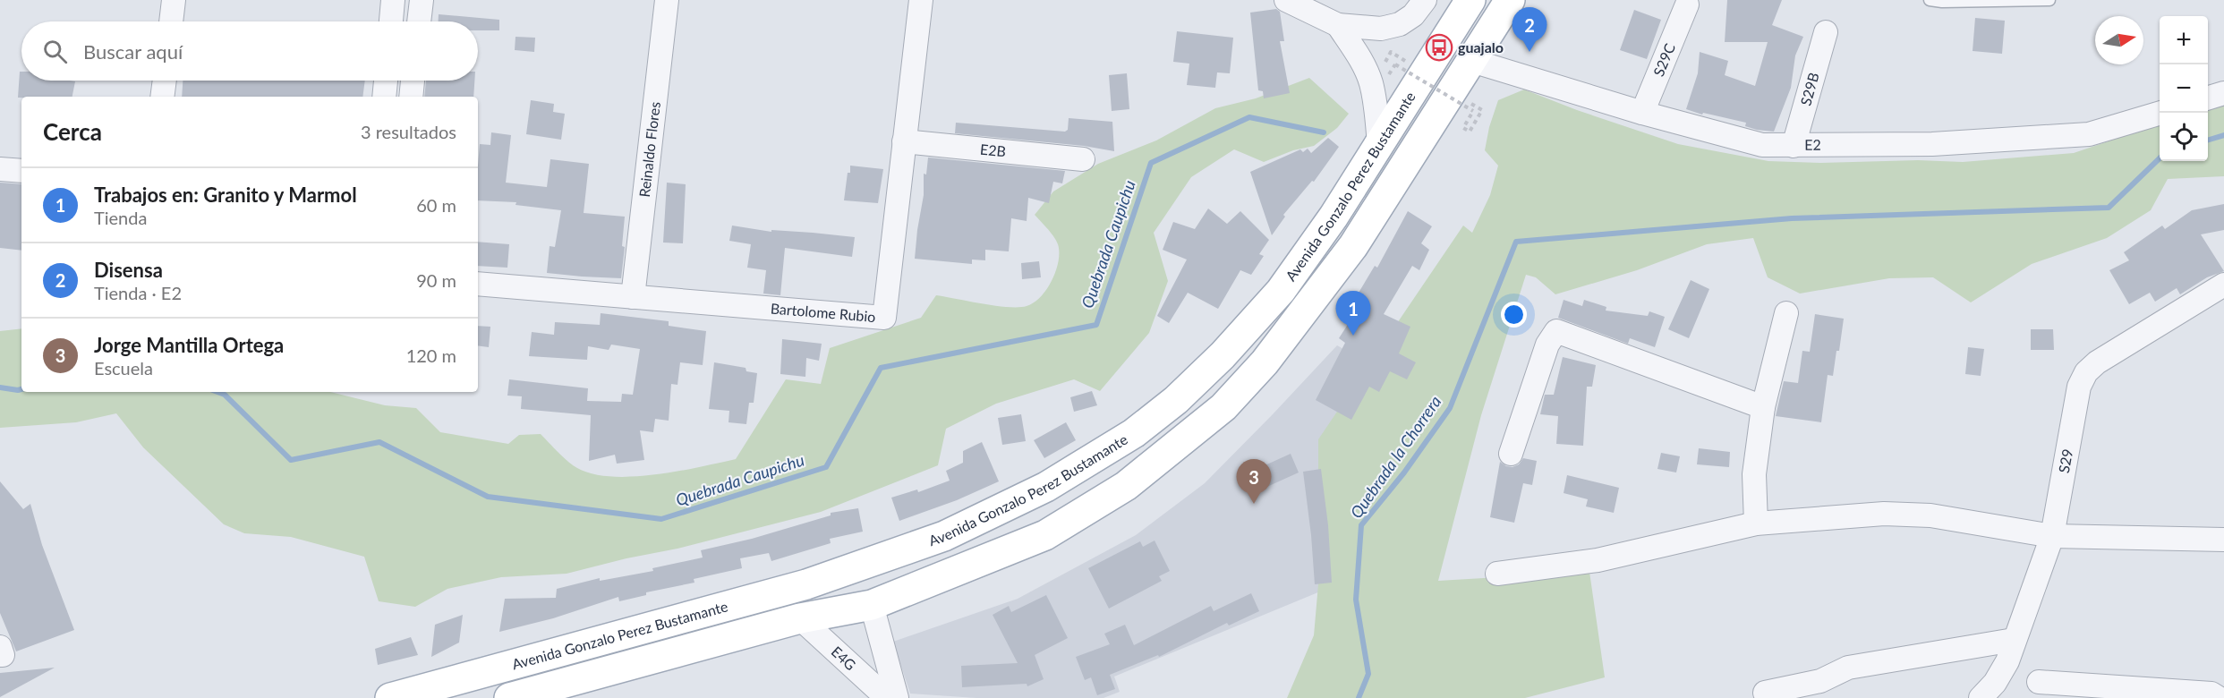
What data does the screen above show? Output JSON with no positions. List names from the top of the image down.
{
  "streets": {
    "main road": ["Avenida Gonzalo Perez Bustamante"],
    "street": [
      "S29C",
      "S29B",
      "E2",
      "Reinaldo Flores",
      "E2B",
      "Bartolome Rubio",
      "S29",
      "E4G"
    ]
  },
  "crossings": [
    ["S29C", "E2"],
    ["S29B", "E2"],
    ["Reinaldo Flores", "Bartolome Rubio"],
    ["E2B", "Bartolome Rubio"]
  ],
  "water": ["Quebrada Caupichu", "Quebrada la Chorrera"],
  "places": {
    "bus stop": ["guajalo"]
  },
  "north": "right",
  "page": {
    "pins": ["2", "1", "3"],
    "map_buttons": ["+", "−"],
    "search": "Buscar aquí",
    "heading": ["Cerca", "3 resultados"],
    "list": [
      {
        "mark": "1",
        "name": "Trabajos en: Granito y Marmol",
        "note": "Tienda",
        "value": "60 m"
      },
      {
        "mark": "2",
        "name": "Disensa",
        "note": "Tienda · E2",
        "value": "90 m"
      },
      {
        "mark": "3",
        "name": "Jorge Mantilla Ortega",
        "note": "Escuela",
        "value": "120 m"
      }
    ]
  }
}
